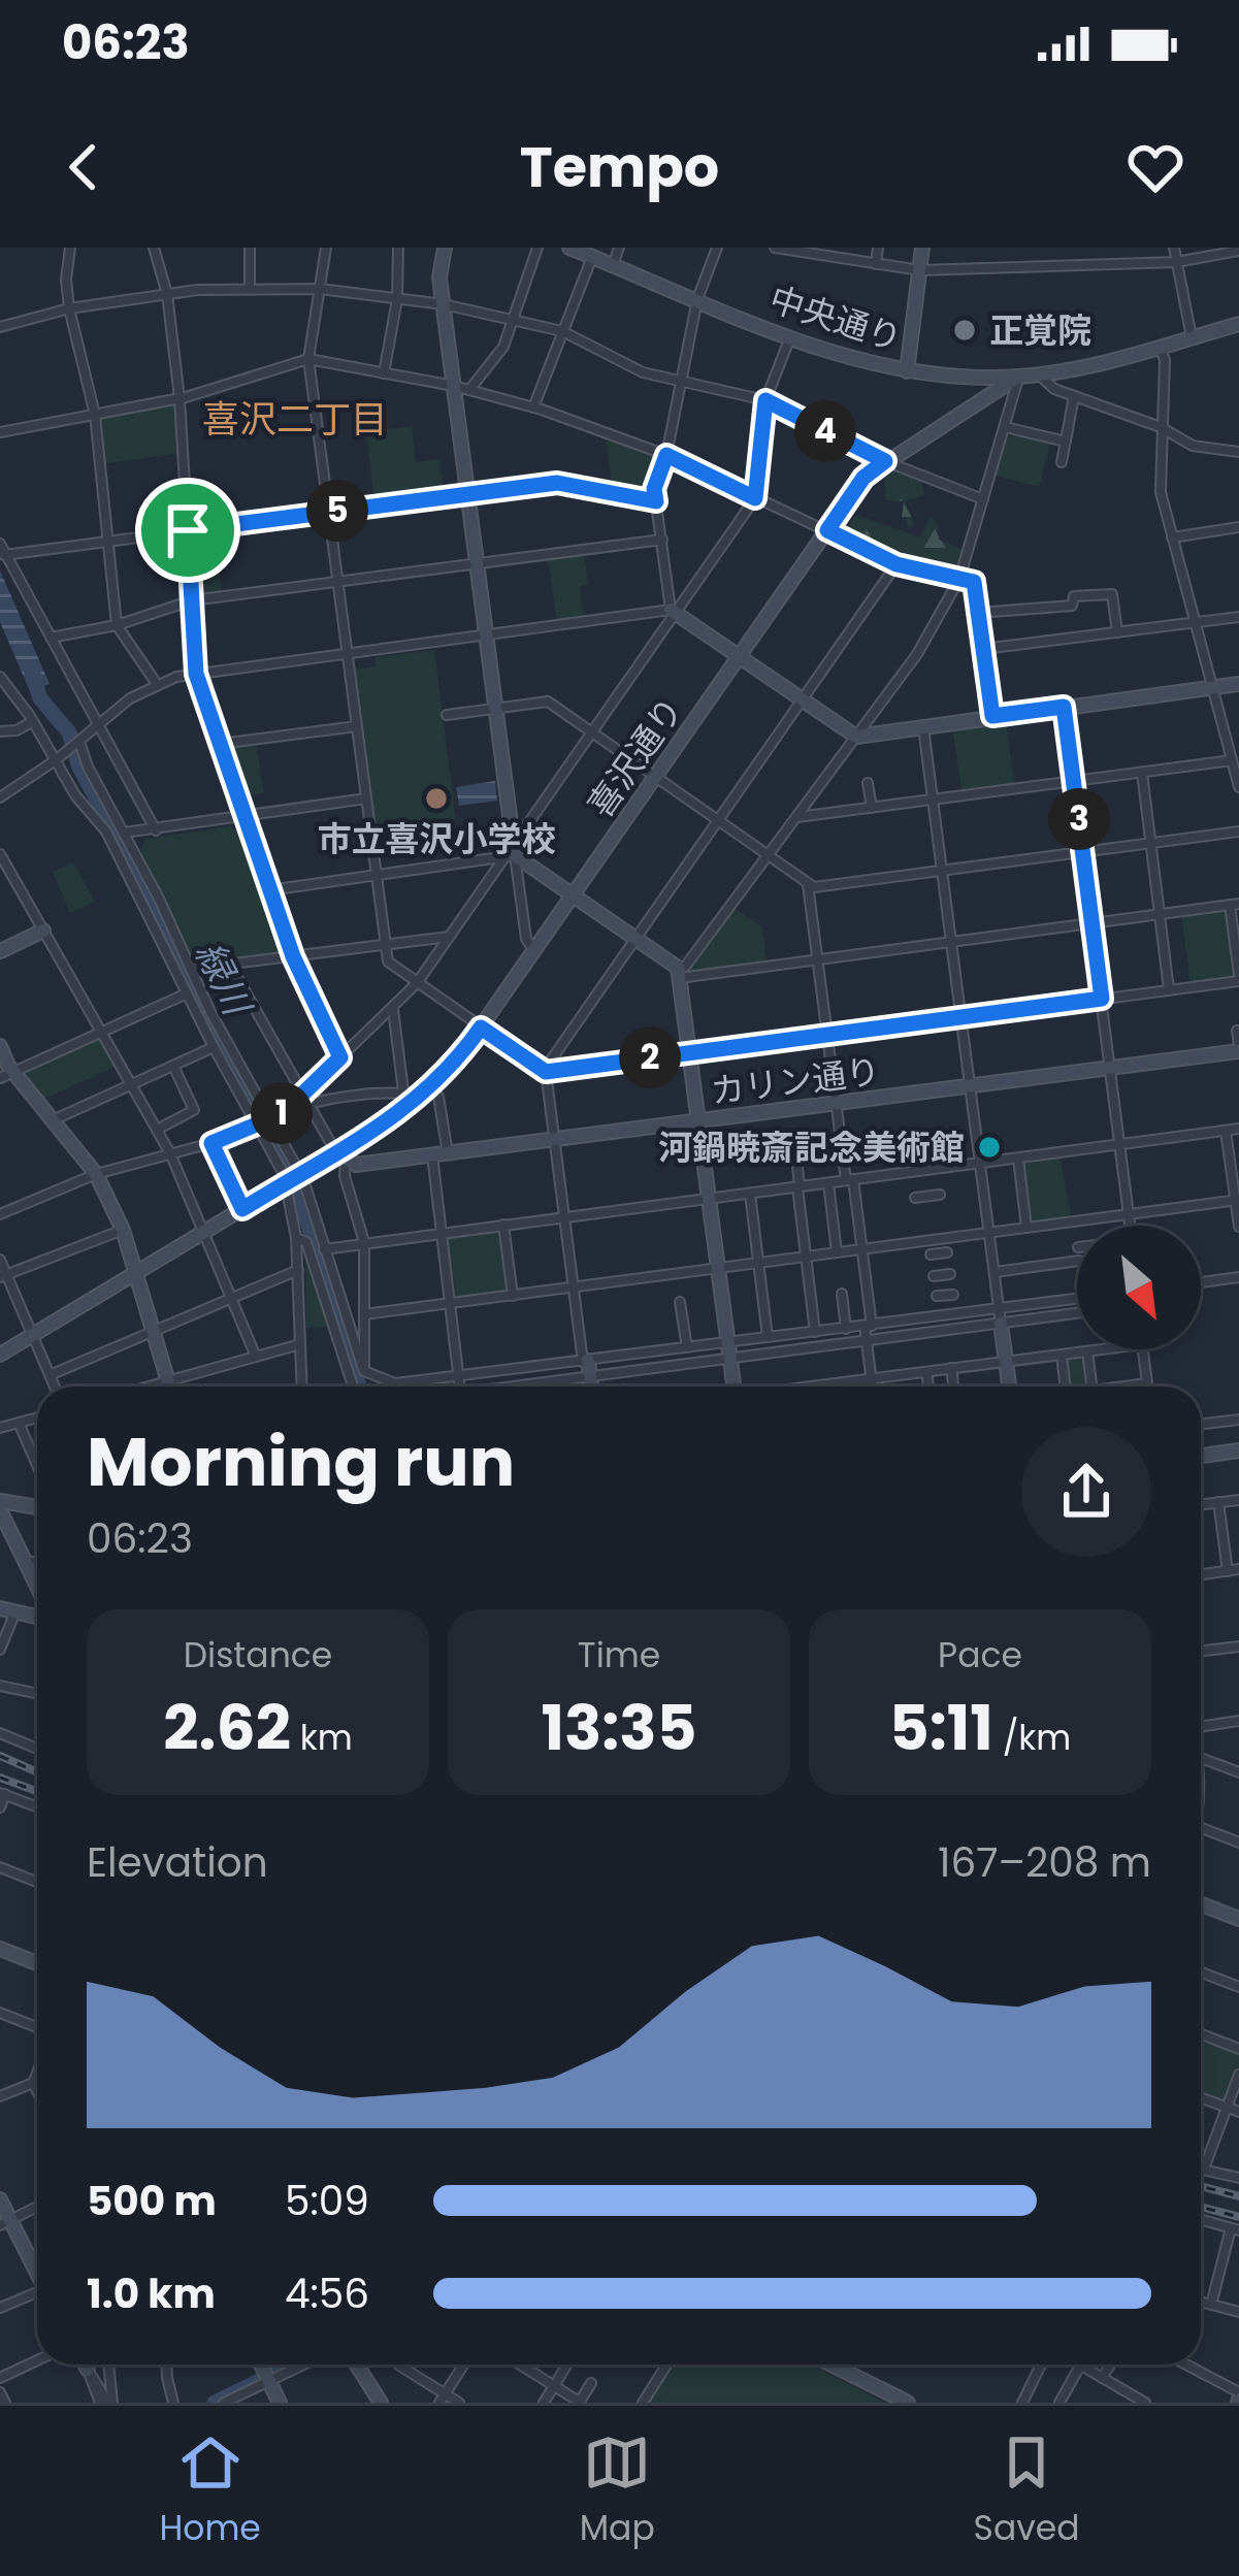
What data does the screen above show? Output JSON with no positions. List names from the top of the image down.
{
  "streets": {
    "street": ["中央通り", "喜沢通り", "カリン通り"]
  },
  "crossings": [
    ["中央通り", "喜沢通り"],
    ["喜沢通り", "カリン通り"]
  ],
  "districts": ["喜沢二丁目"],
  "water": ["緑川"],
  "places": ["正覚院", "市立喜沢小学校", "河鍋暁斎記念美術館"],
  "north": "bottom right",
  "page": {
    "status": "06:23",
    "header": "Tempo",
    "pins": [
      "4",
      "5",
      "3",
      "2",
      "1"
    ],
    "heading": ["Morning run", "06:23"],
    "stats": [
      ["Distance", "2.62 km"],
      ["Time", "13:35"],
      ["Pace", "5:11 /km"]
    ],
    "chart": ["Elevation", "167–208 m"],
    "list": [
      {
        "name": "500 m",
        "note": "5:09"
      },
      {
        "name": "1.0 km",
        "note": "4:56"
      }
    ],
    "tabs": ["Home", "Map", "Saved"]
  }
}
